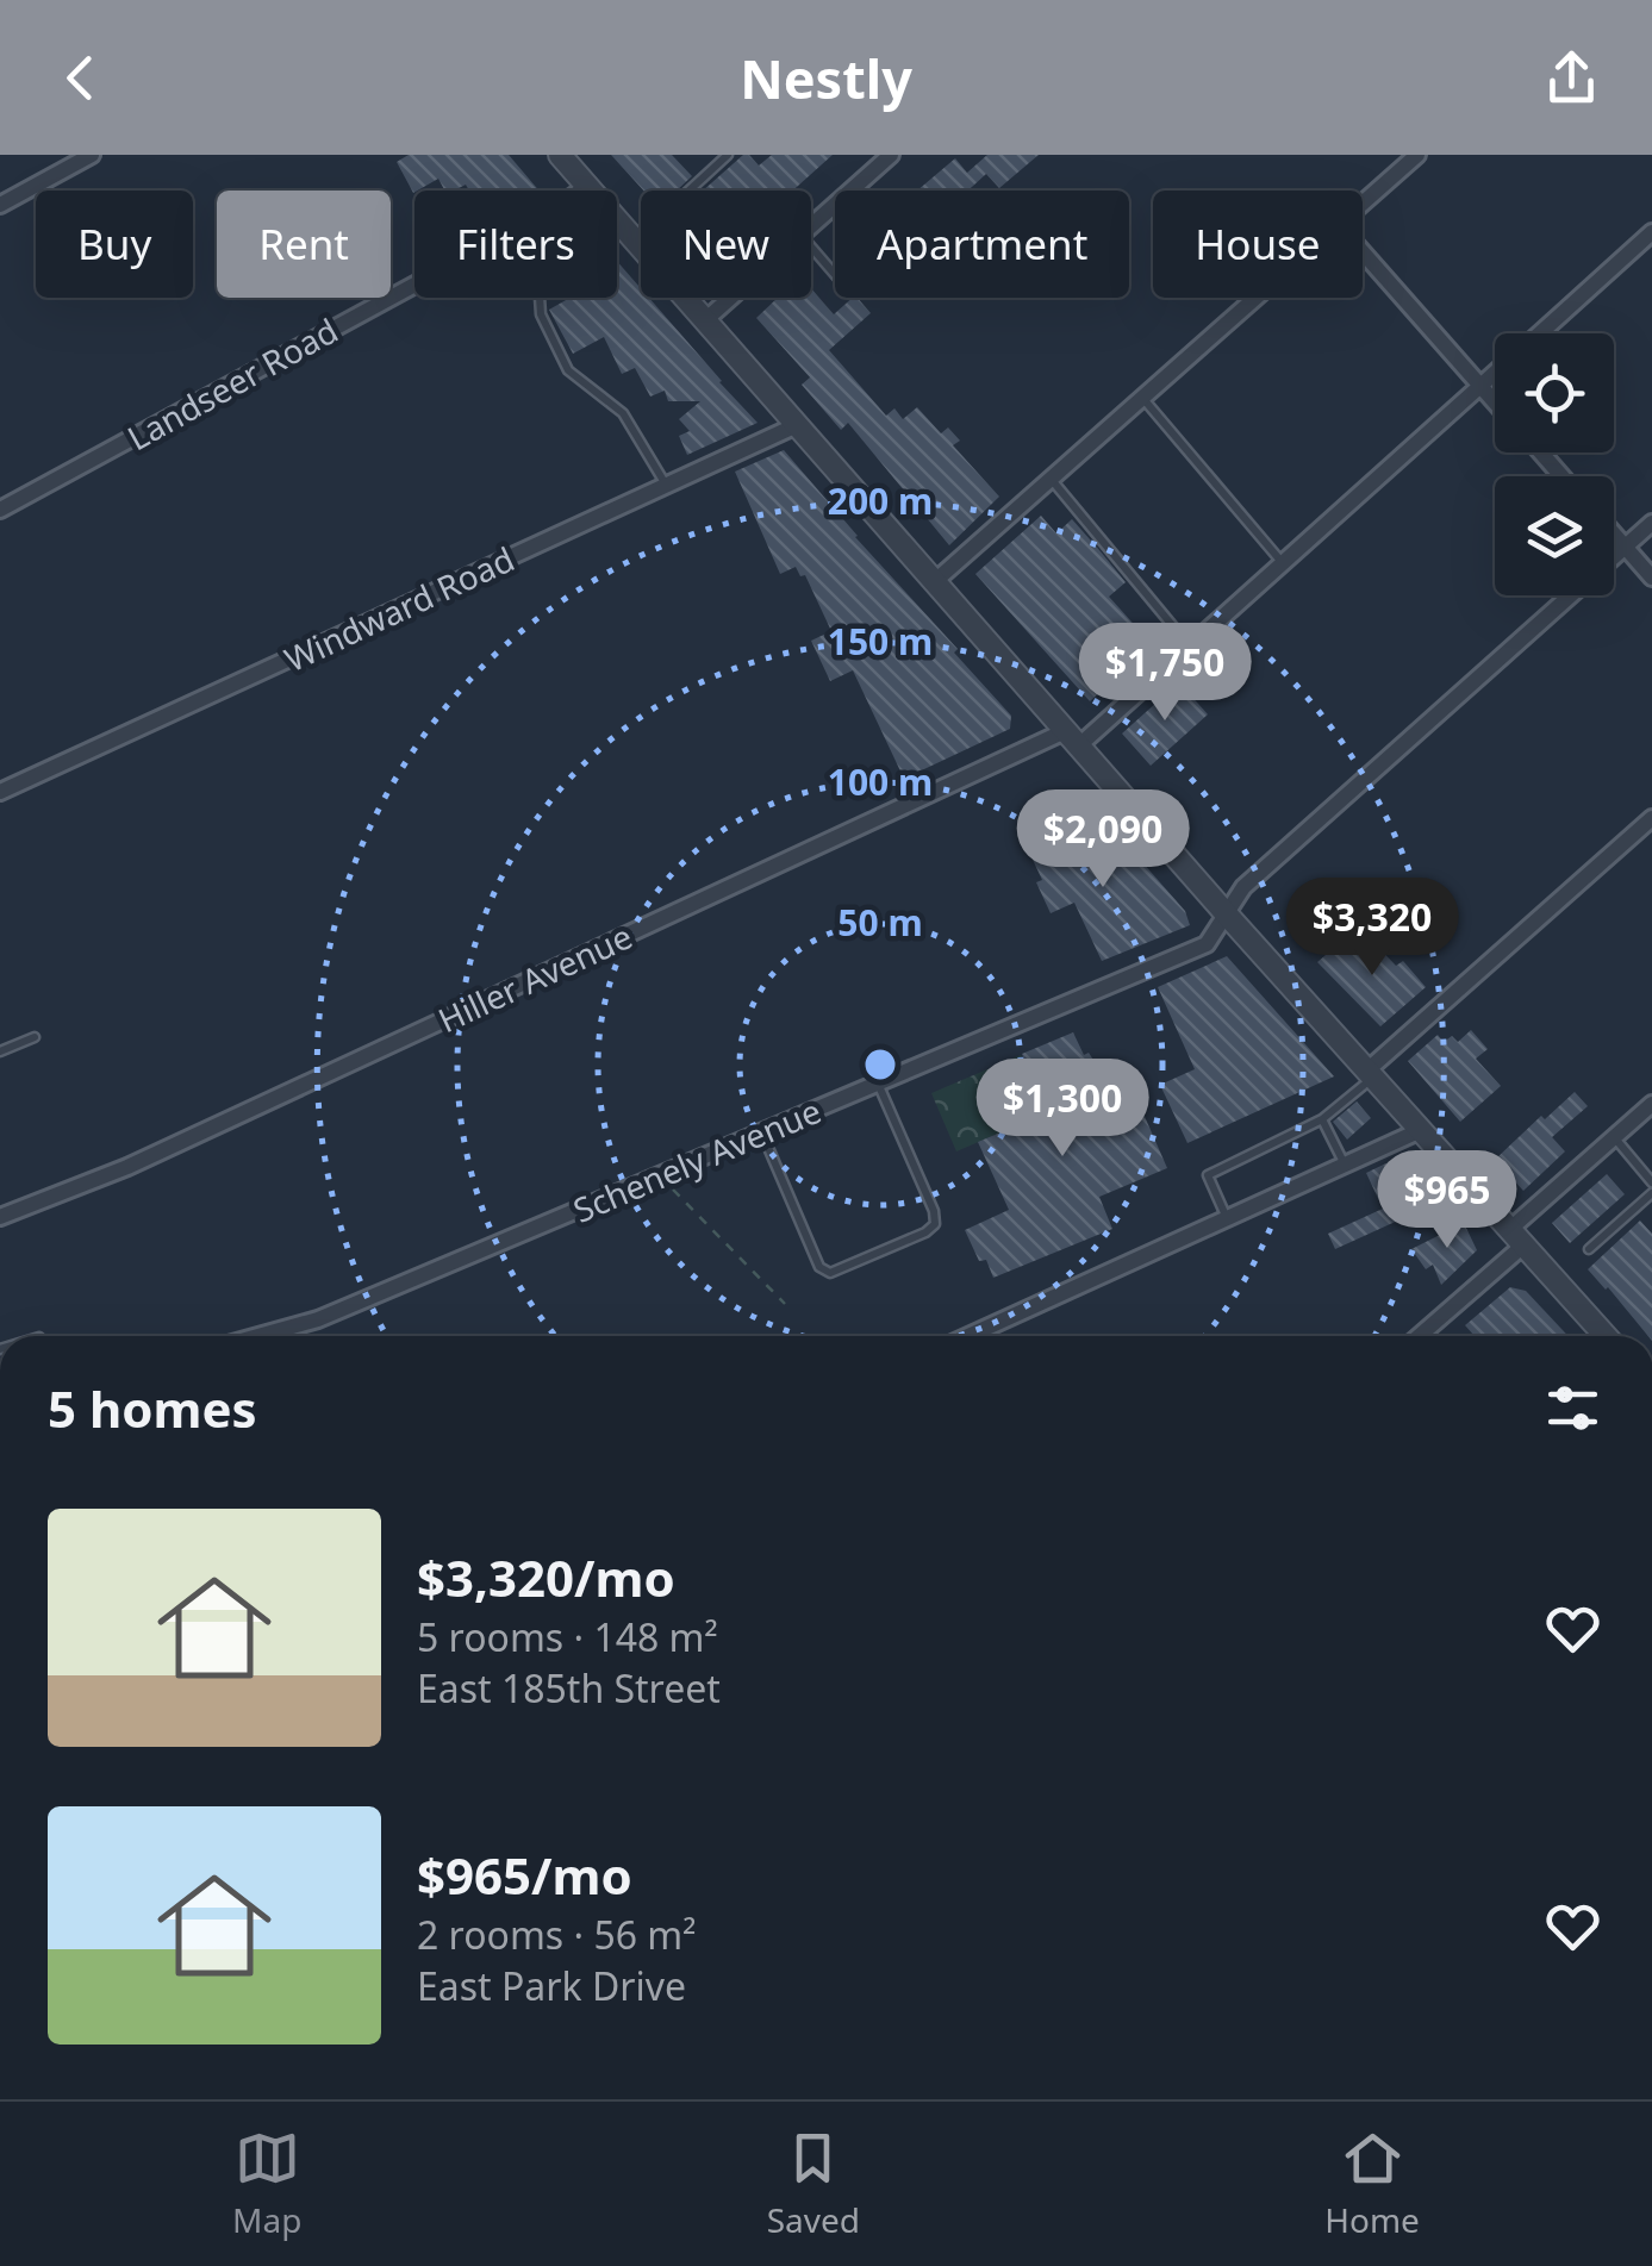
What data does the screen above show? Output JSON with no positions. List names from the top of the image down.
{
  "streets": {
    "street": [
      "Landseer Road",
      "Windward Road",
      "Hiller Avenue",
      "Schenely Avenue"
    ]
  },
  "page": {
    "header": "Nestly",
    "chip": [
      "Buy",
      "Rent",
      "Filters",
      "New",
      "Apartment",
      "House"
    ],
    "price": [
      "$1,750",
      "$2,090",
      "$3,320",
      "$1,300",
      "$965"
    ],
    "heading": "5 homes",
    "list": [
      {
        "name": "$3,320/mo",
        "note": "5 rooms · 148 m² · East 185th Street"
      },
      {
        "name": "$965/mo",
        "note": "2 rooms · 56 m² · East Park Drive"
      }
    ],
    "tabs": ["Map", "Saved", "Home"]
  },
  "rings": [
    "200 m",
    "150 m",
    "100 m",
    "50 m"
  ]
}
